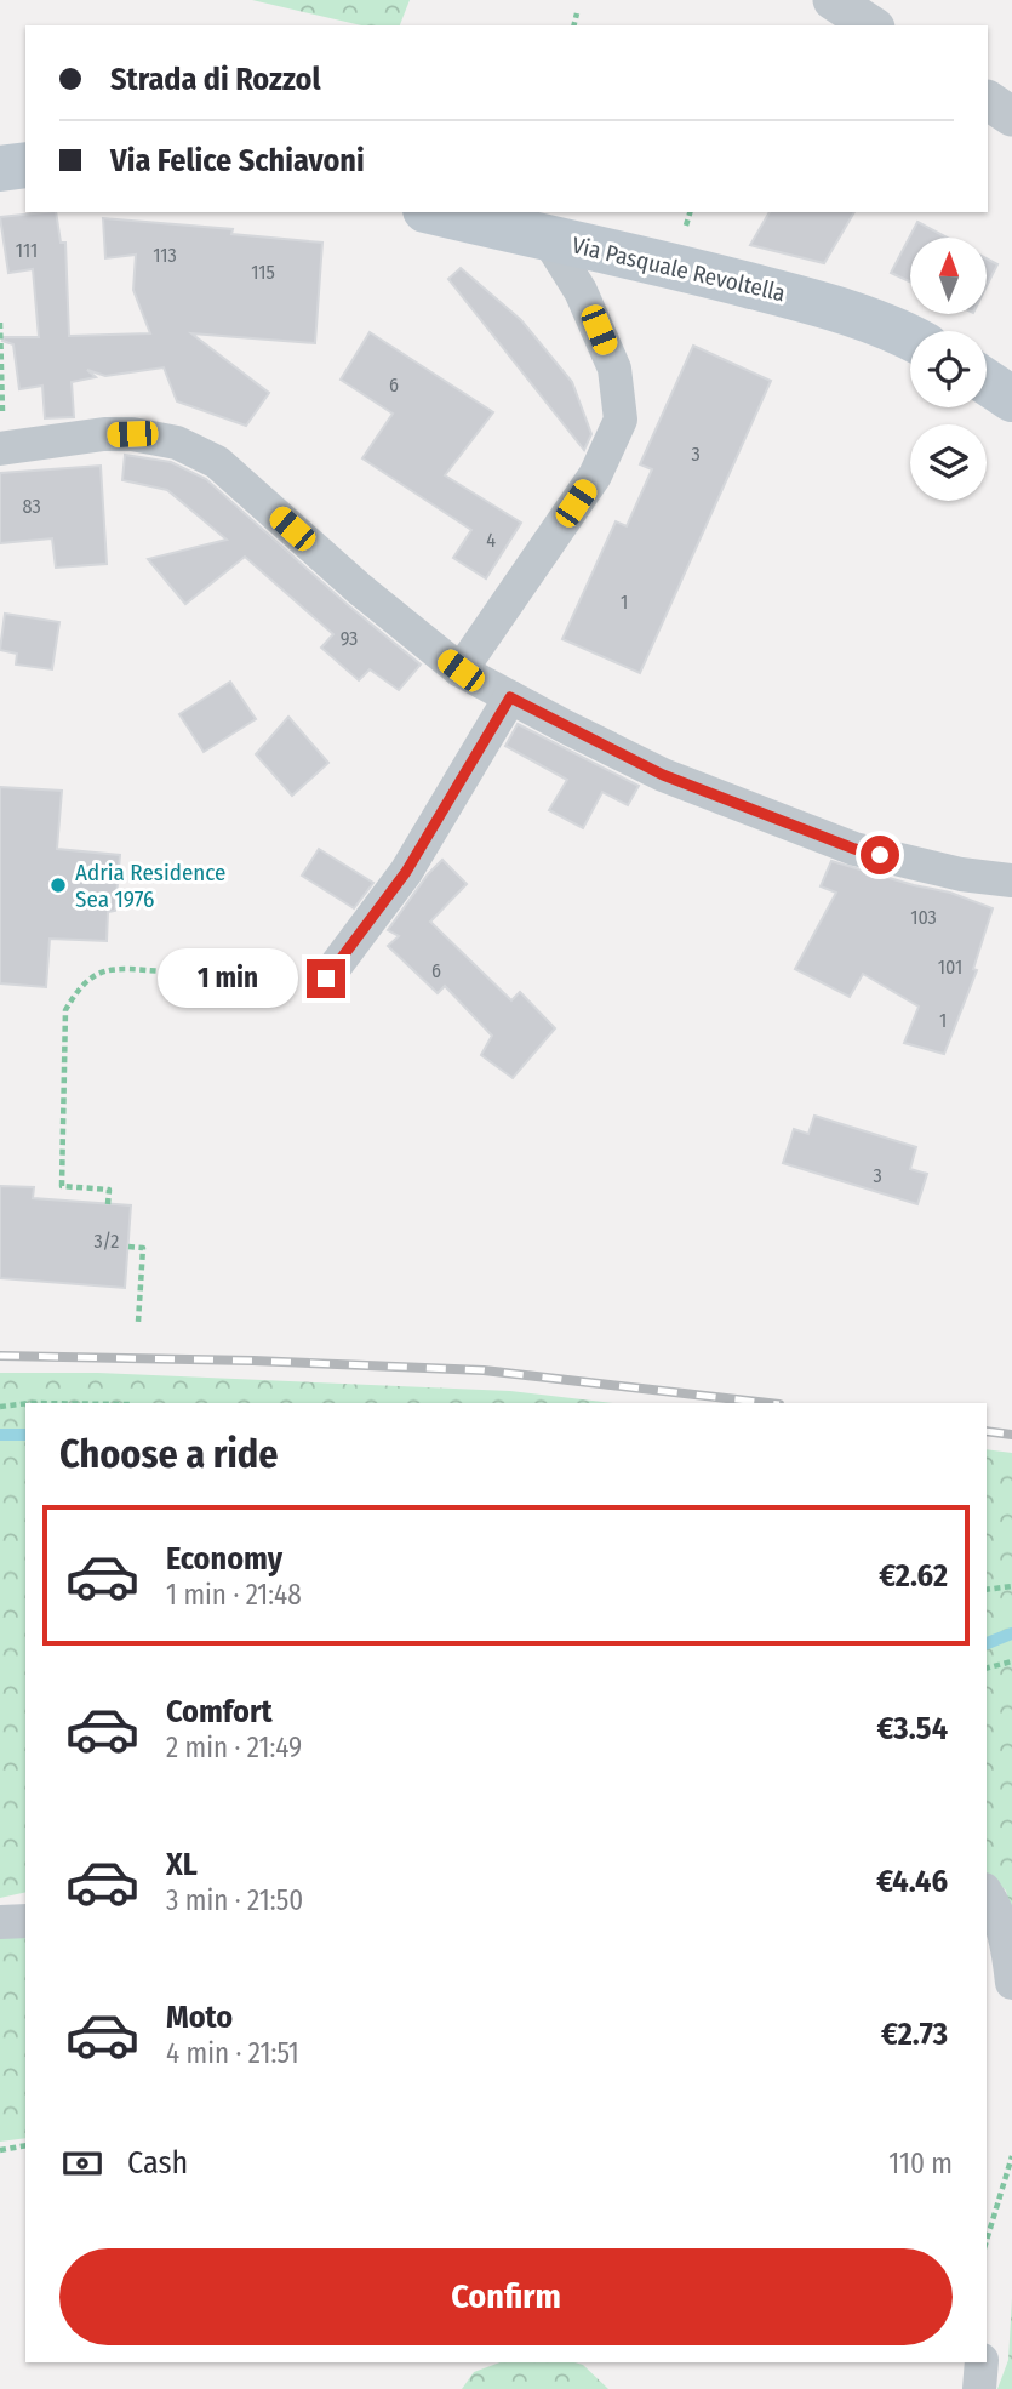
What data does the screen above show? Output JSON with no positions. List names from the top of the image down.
{
  "streets": {
    "main road": ["Via Pasquale Revoltella"]
  },
  "places": ["Adria Residence Sea 1976"],
  "house_numbers": [
    "111",
    "113",
    "115",
    "6",
    "3",
    "83",
    "4",
    "1",
    "93",
    "103",
    "101",
    "6",
    "1",
    "3",
    "3/2"
  ],
  "north": "top",
  "page": {
    "banner": ["Strada di Rozzol", "Via Felice Schiavoni"],
    "bubble": "1 min",
    "heading": "Choose a ride",
    "list": [
      {
        "name": "Economy",
        "note": "1 min · 21:48",
        "value": "€2.62"
      },
      {
        "name": "Comfort",
        "note": "2 min · 21:49",
        "value": "€3.54"
      },
      {
        "name": "XL",
        "note": "3 min · 21:50",
        "value": "€4.46"
      },
      {
        "name": "Moto",
        "note": "4 min · 21:51",
        "value": "€2.73"
      }
    ],
    "pay": ["Cash", "110 m"],
    "buttons": "Confirm"
  }
}
